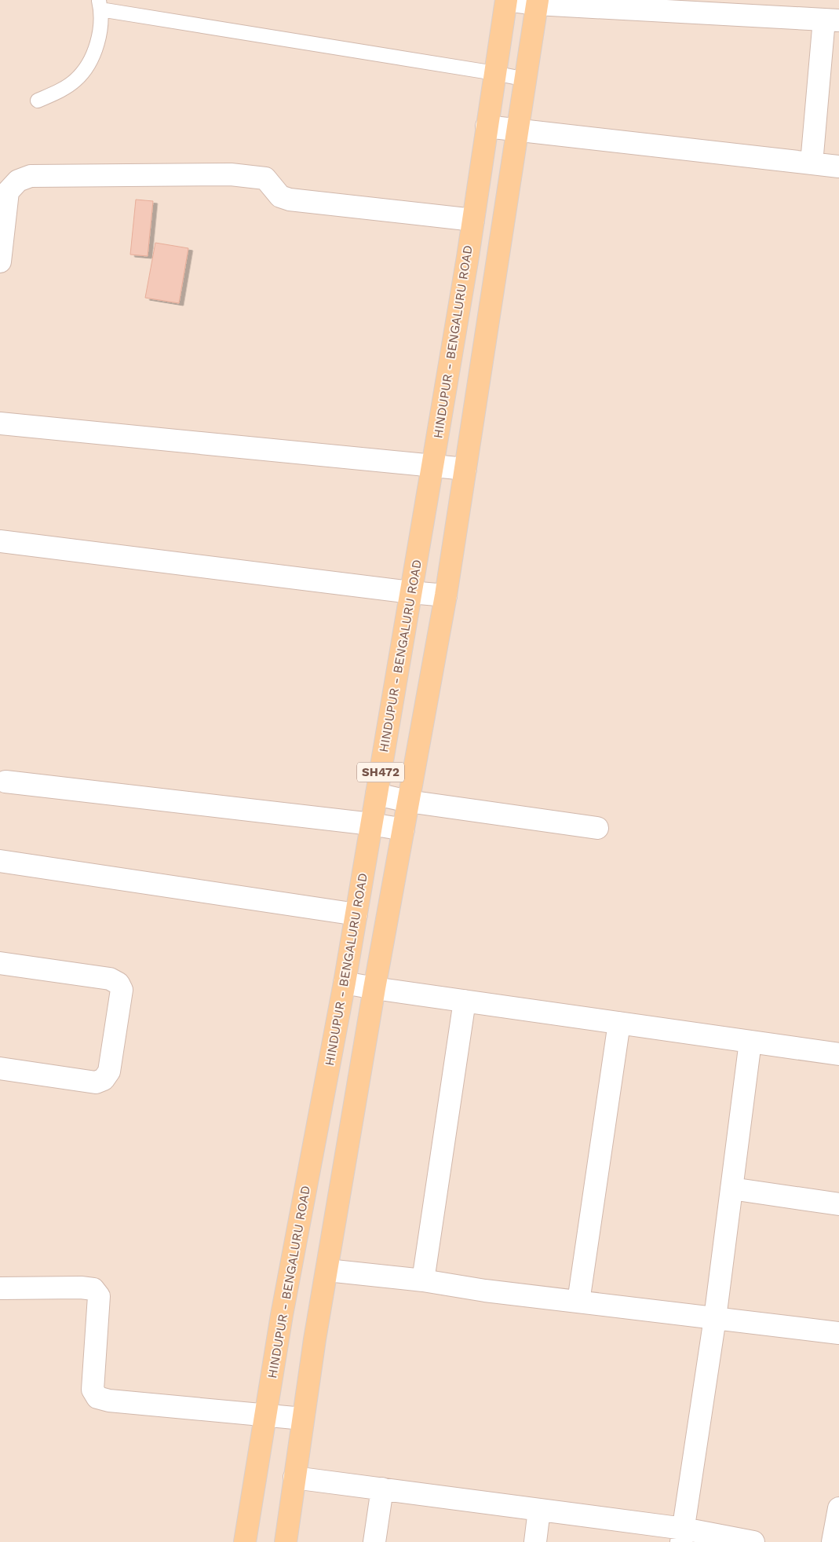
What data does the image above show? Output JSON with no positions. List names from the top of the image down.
{
  "streets": {
    "main road": ["HINDUPUR - BENGALURU ROAD", "SH472"]
  }
}
